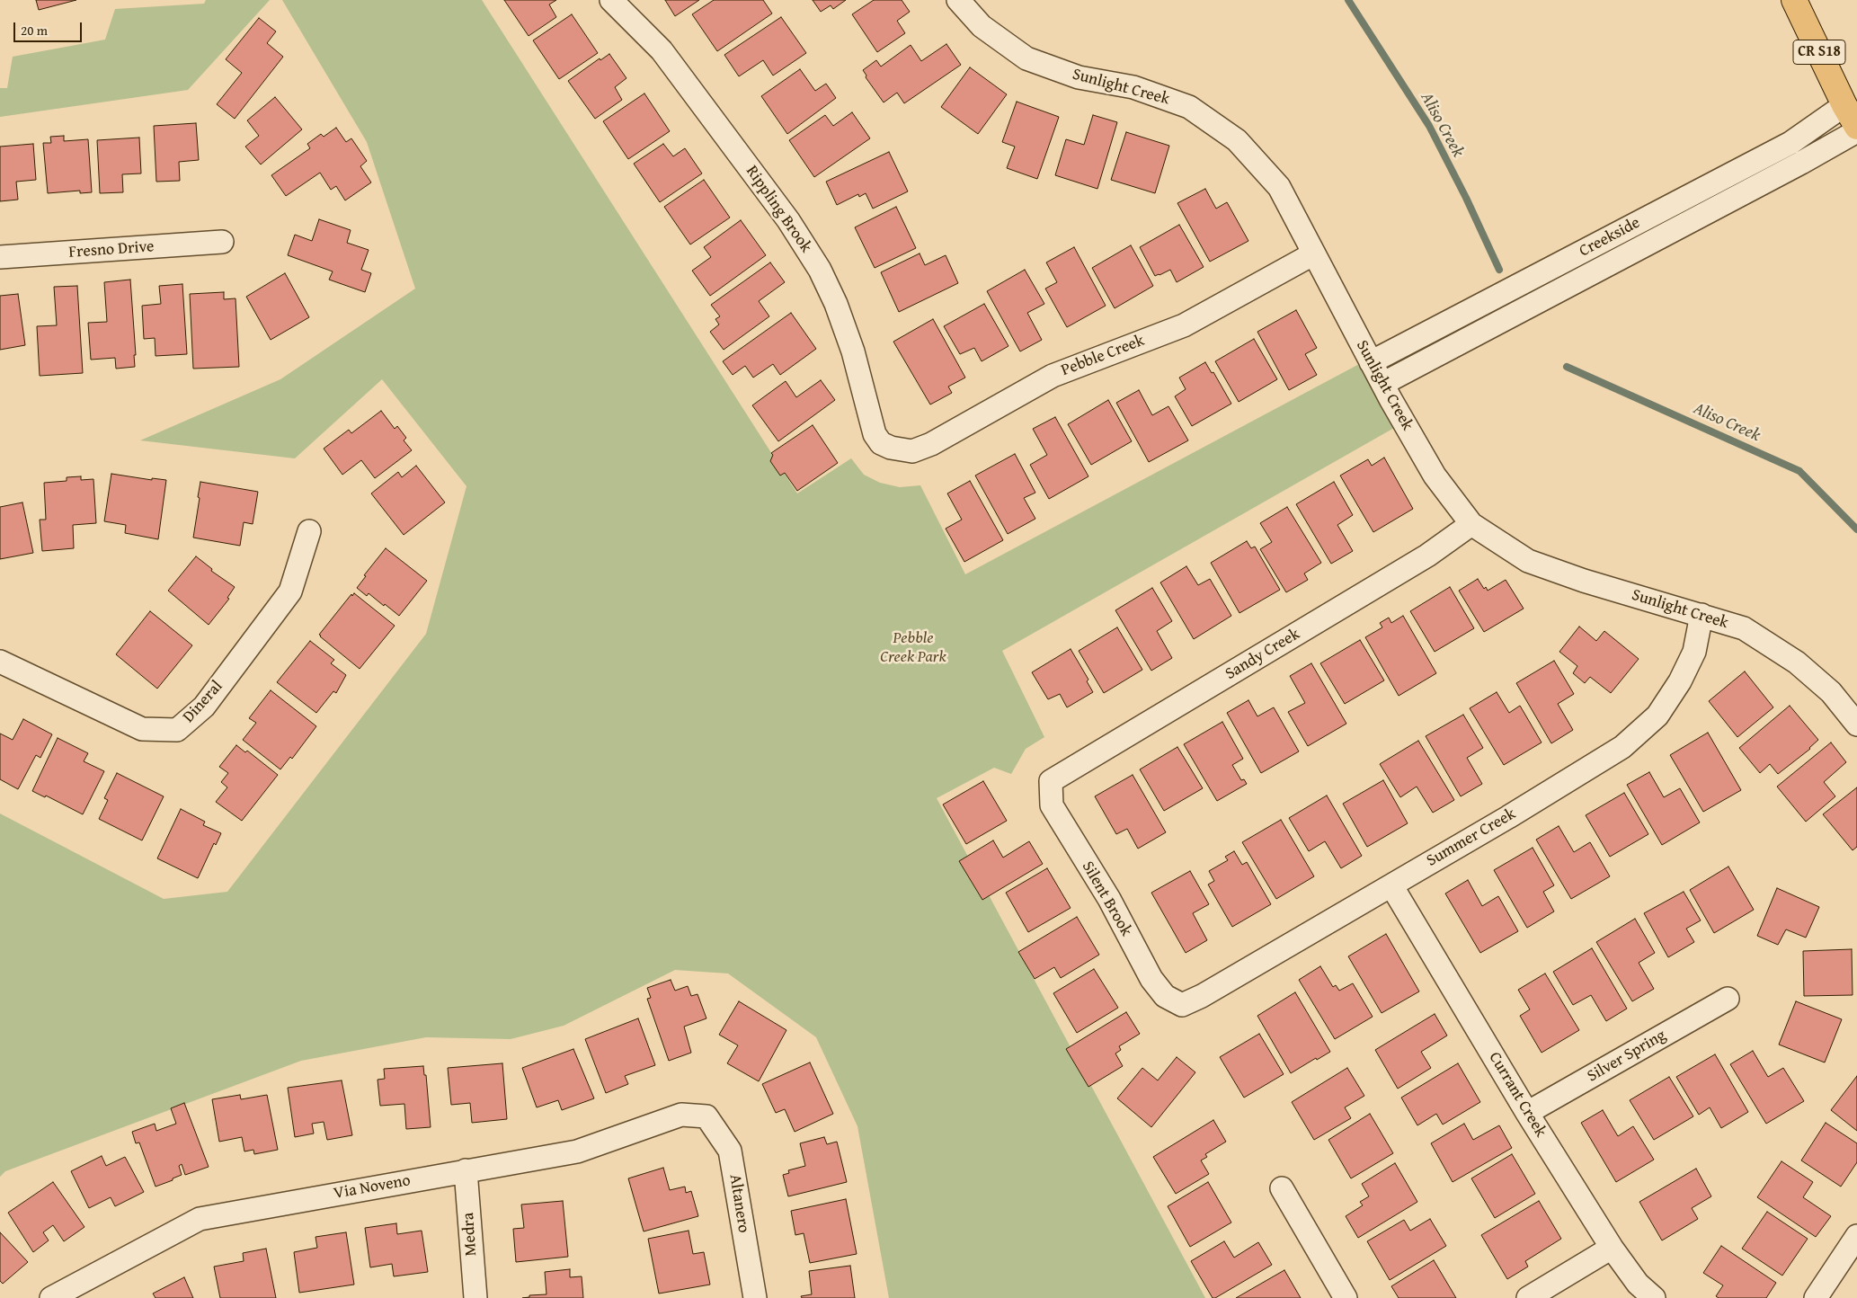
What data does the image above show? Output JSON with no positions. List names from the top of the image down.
{
  "streets": {
    "main road": ["CR S18"],
    "street": [
      "Sunlight Creek",
      "Rippling Brook",
      "Creekside",
      "Fresno Drive",
      "Pebble Creek",
      "Sandy Creek",
      "Dineral",
      "Summer Creek",
      "Silent Brook",
      "Silver Spring",
      "Currant Creek",
      "Via Noveno",
      "Altanero",
      "Medra"
    ]
  },
  "crossings": [
    ["CR S18", "Creekside"],
    ["Sunlight Creek", "Creekside"],
    ["Sunlight Creek", "Pebble Creek"],
    ["Sunlight Creek", "Sandy Creek"],
    ["Sunlight Creek", "Summer Creek"],
    ["Rippling Brook", "Pebble Creek"],
    ["Sandy Creek", "Silent Brook"],
    ["Summer Creek", "Silent Brook"],
    ["Summer Creek", "Currant Creek"],
    ["Silver Spring", "Currant Creek"],
    ["Via Noveno", "Altanero"],
    ["Via Noveno", "Medra"]
  ],
  "water": ["Aliso Creek"],
  "parks": ["Pebble Creek Park"],
  "scale_bar": "20 m"
}
